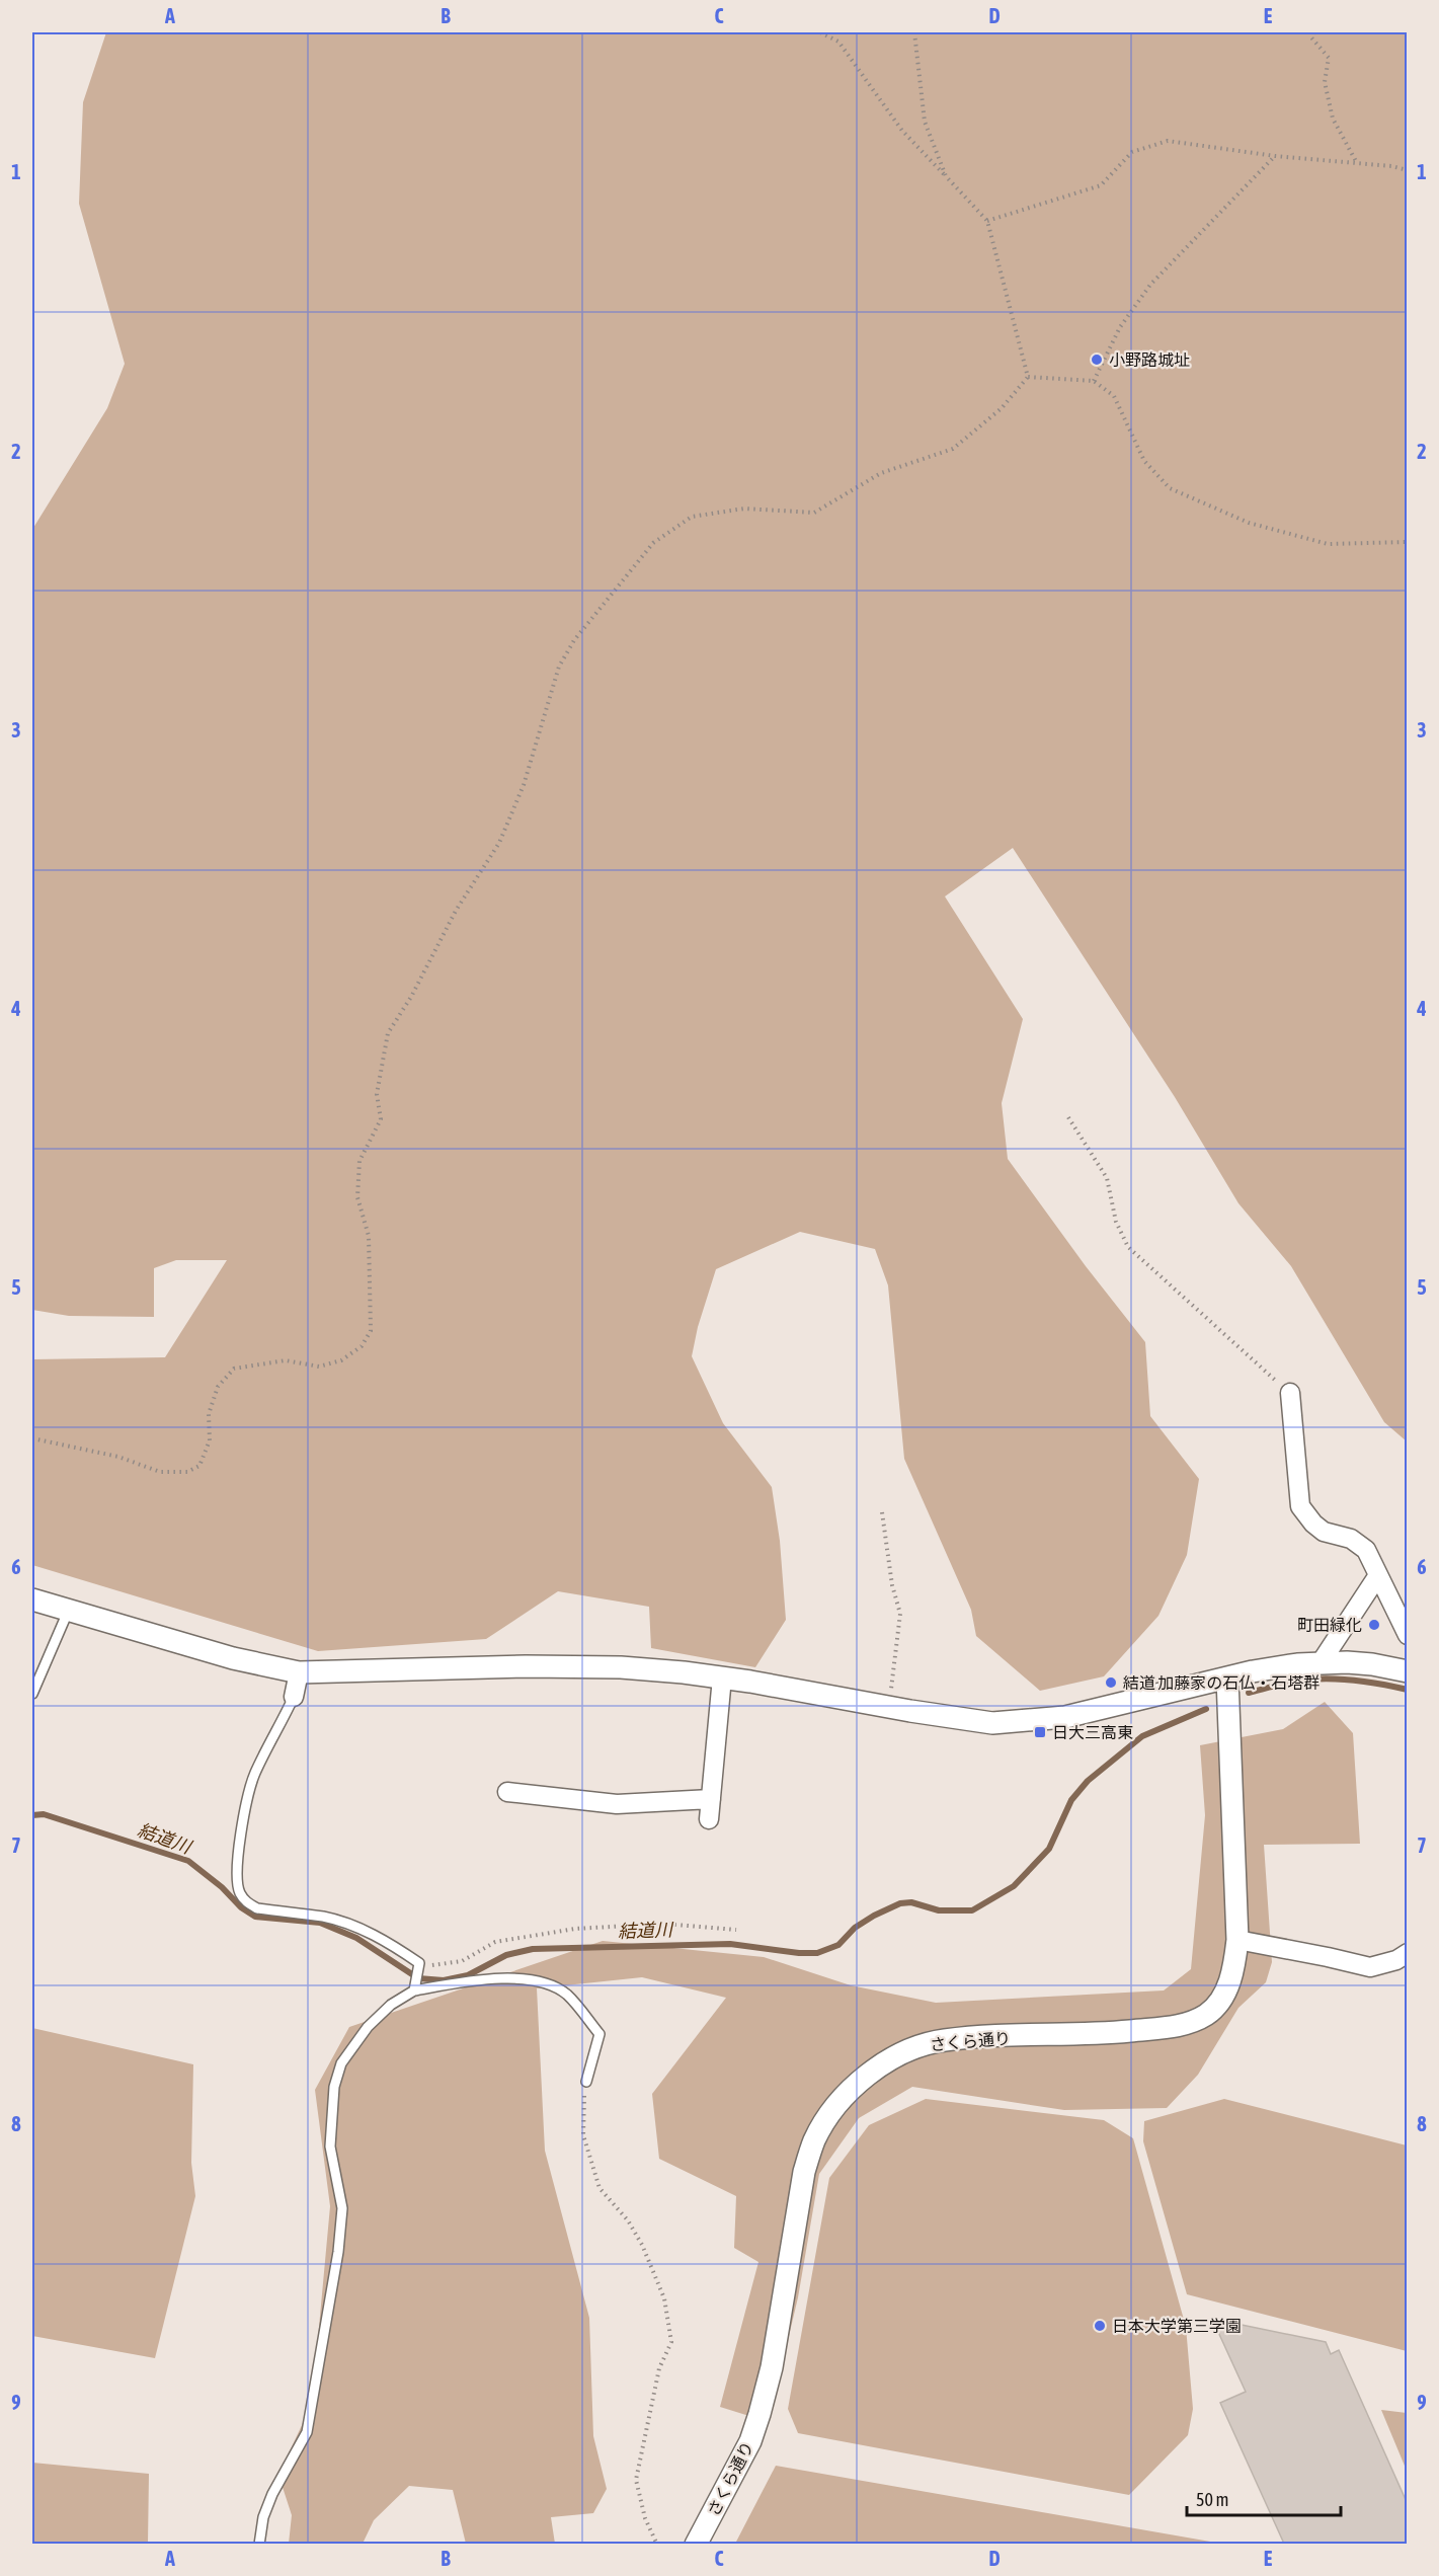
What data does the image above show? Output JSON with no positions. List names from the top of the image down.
{
  "streets": {
    "street": ["さくら通り"]
  },
  "water": ["結道川"],
  "places": {
    "other": [
      "小野路城址",
      "町田緑化",
      "結道 加藤家の石仏・石塔群",
      "日本大学第三学園"
    ],
    "transit": ["日大三高東"]
  },
  "scale_bar": "50 m",
  "grid": {
    "columns": [
      "A",
      "B",
      "C",
      "D",
      "E"
    ],
    "rows": [
      "1",
      "2",
      "3",
      "4",
      "5",
      "6",
      "7",
      "8",
      "9"
    ]
  }
}
